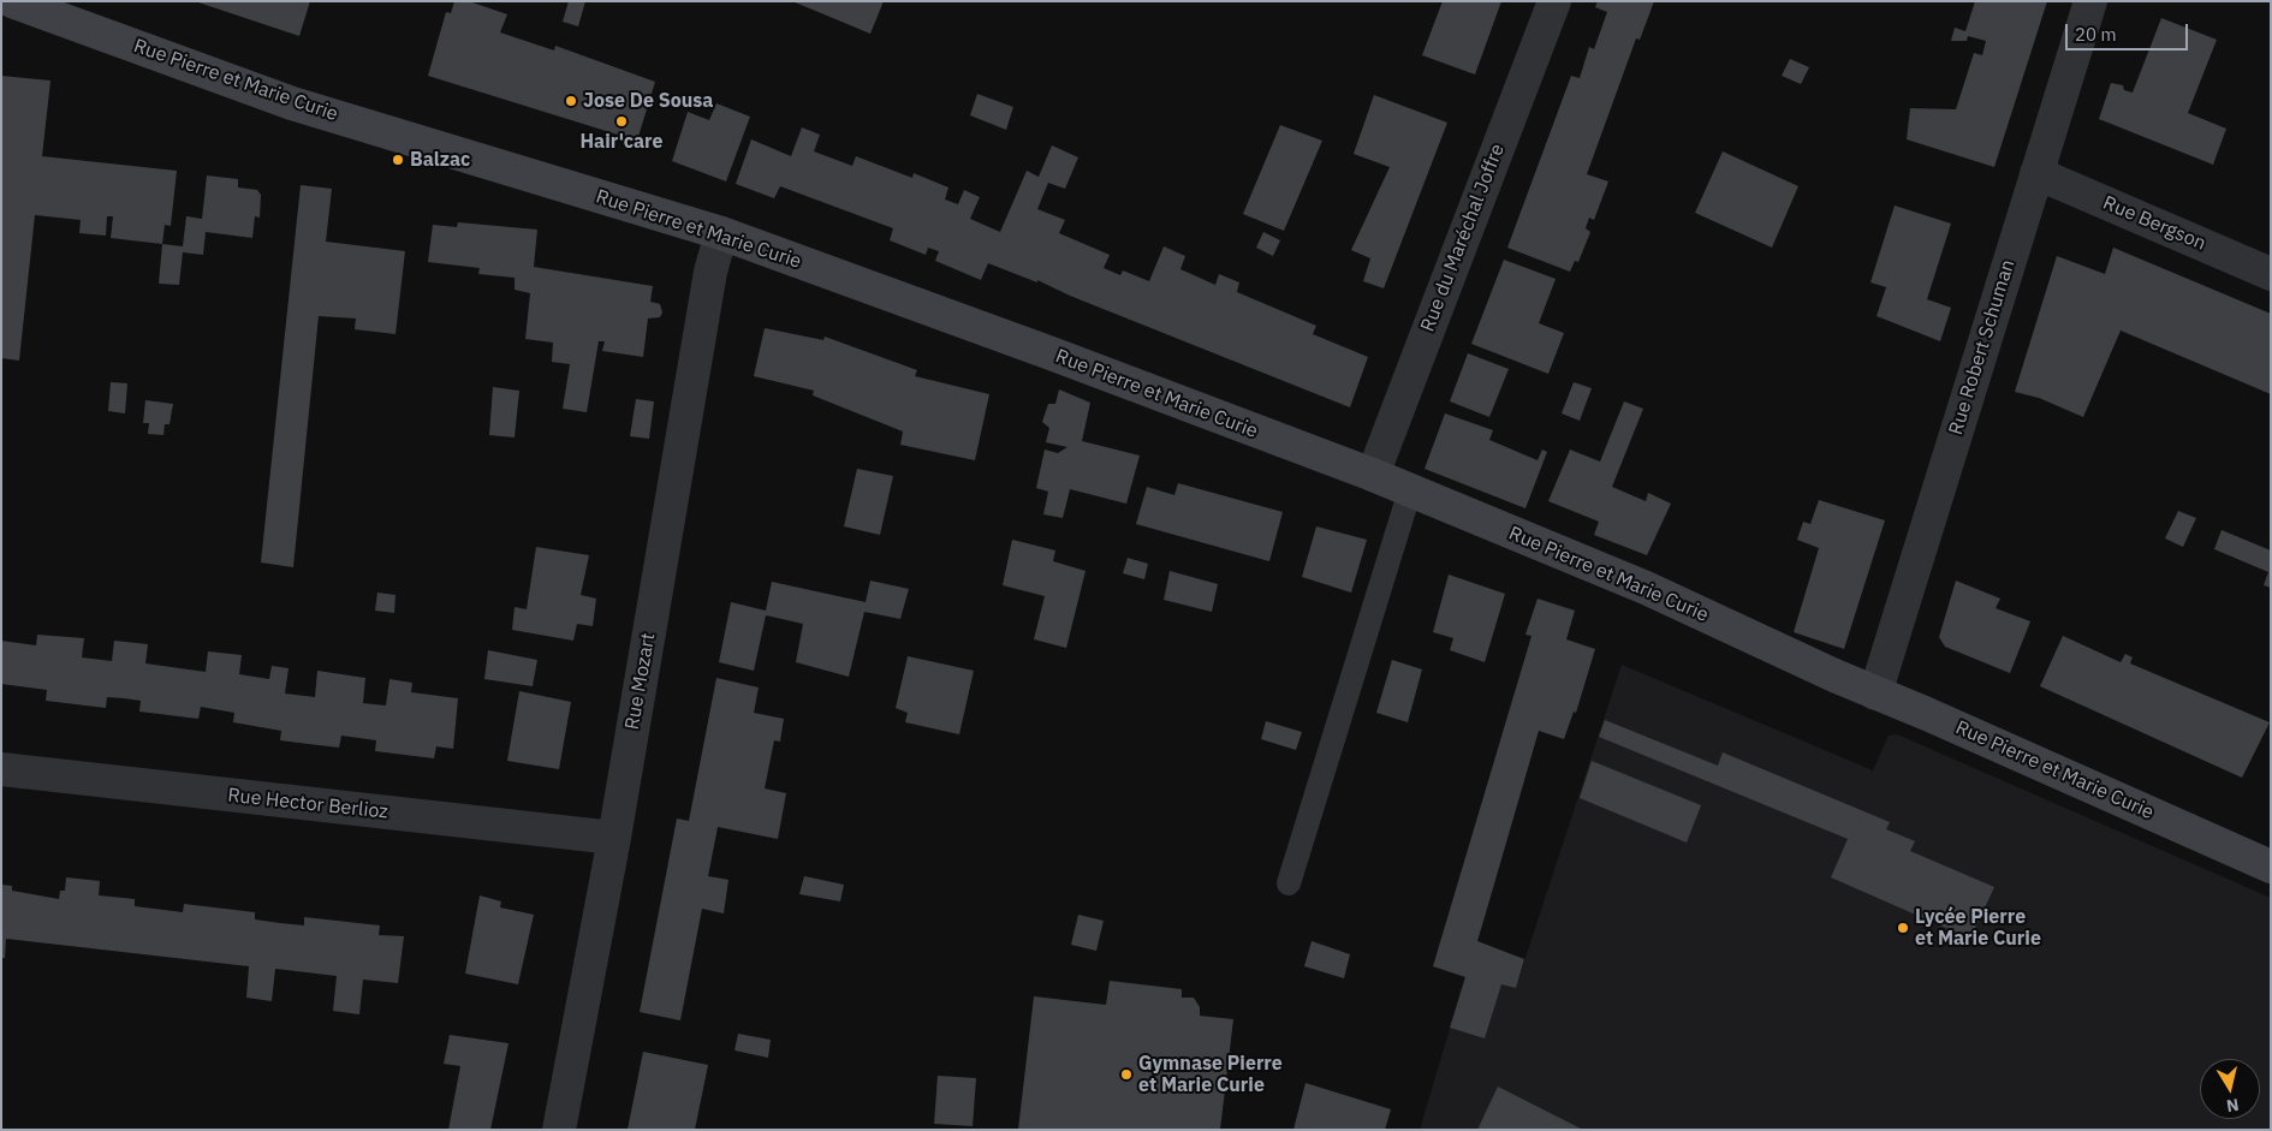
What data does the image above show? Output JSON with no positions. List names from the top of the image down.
{
  "streets": {
    "street": [
      "Rue Pierre et Marie Curie",
      "Rue Bergson",
      "Rue du Maréchal Joffre",
      "Rue Robert Schuman",
      "Rue Mozart",
      "Rue Hector Berlioz"
    ]
  },
  "crossings": [
    ["Rue Pierre et Marie Curie", "Rue du Maréchal Joffre"],
    ["Rue Pierre et Marie Curie", "Rue Robert Schuman"],
    ["Rue Pierre et Marie Curie", "Rue Mozart"],
    ["Rue Bergson", "Rue Robert Schuman"],
    ["Rue Mozart", "Rue Hector Berlioz"]
  ],
  "places": [
    "Jose De Sousa",
    "Hair'care",
    "Balzac",
    "Lycée Pierre et Marie Curie",
    "Gymnase Pierre et Marie Curie"
  ],
  "scale_bar": "20 m",
  "north": "bottom"
}
